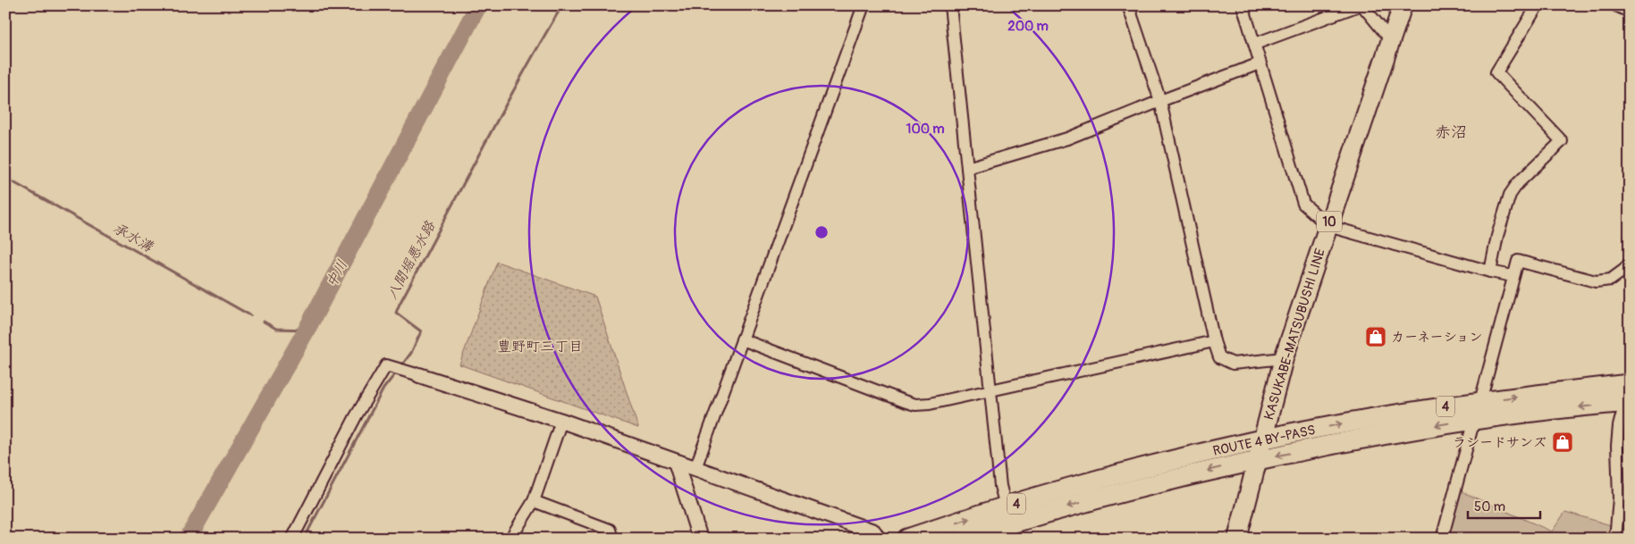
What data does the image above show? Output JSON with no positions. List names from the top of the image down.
{
  "streets": {
    "highway": ["4", "ROUTE 4 BY-PASS"],
    "main road": ["10", "KASUKABE-MATSUBUSHI LINE"]
  },
  "crossings": [
    ["KASUKABE-MATSUBUSHI LINE", "ROUTE 4 BY-PASS"]
  ],
  "districts": ["赤沼", "豊野町三丁目"],
  "water": ["承水溝", "八間堀悪水路", "中川"],
  "places": {
    "shop": ["カーネーション", "ラシードサンズ"]
  },
  "scale_bar": "50 m",
  "rings": ["200 m", "100 m"]
}
